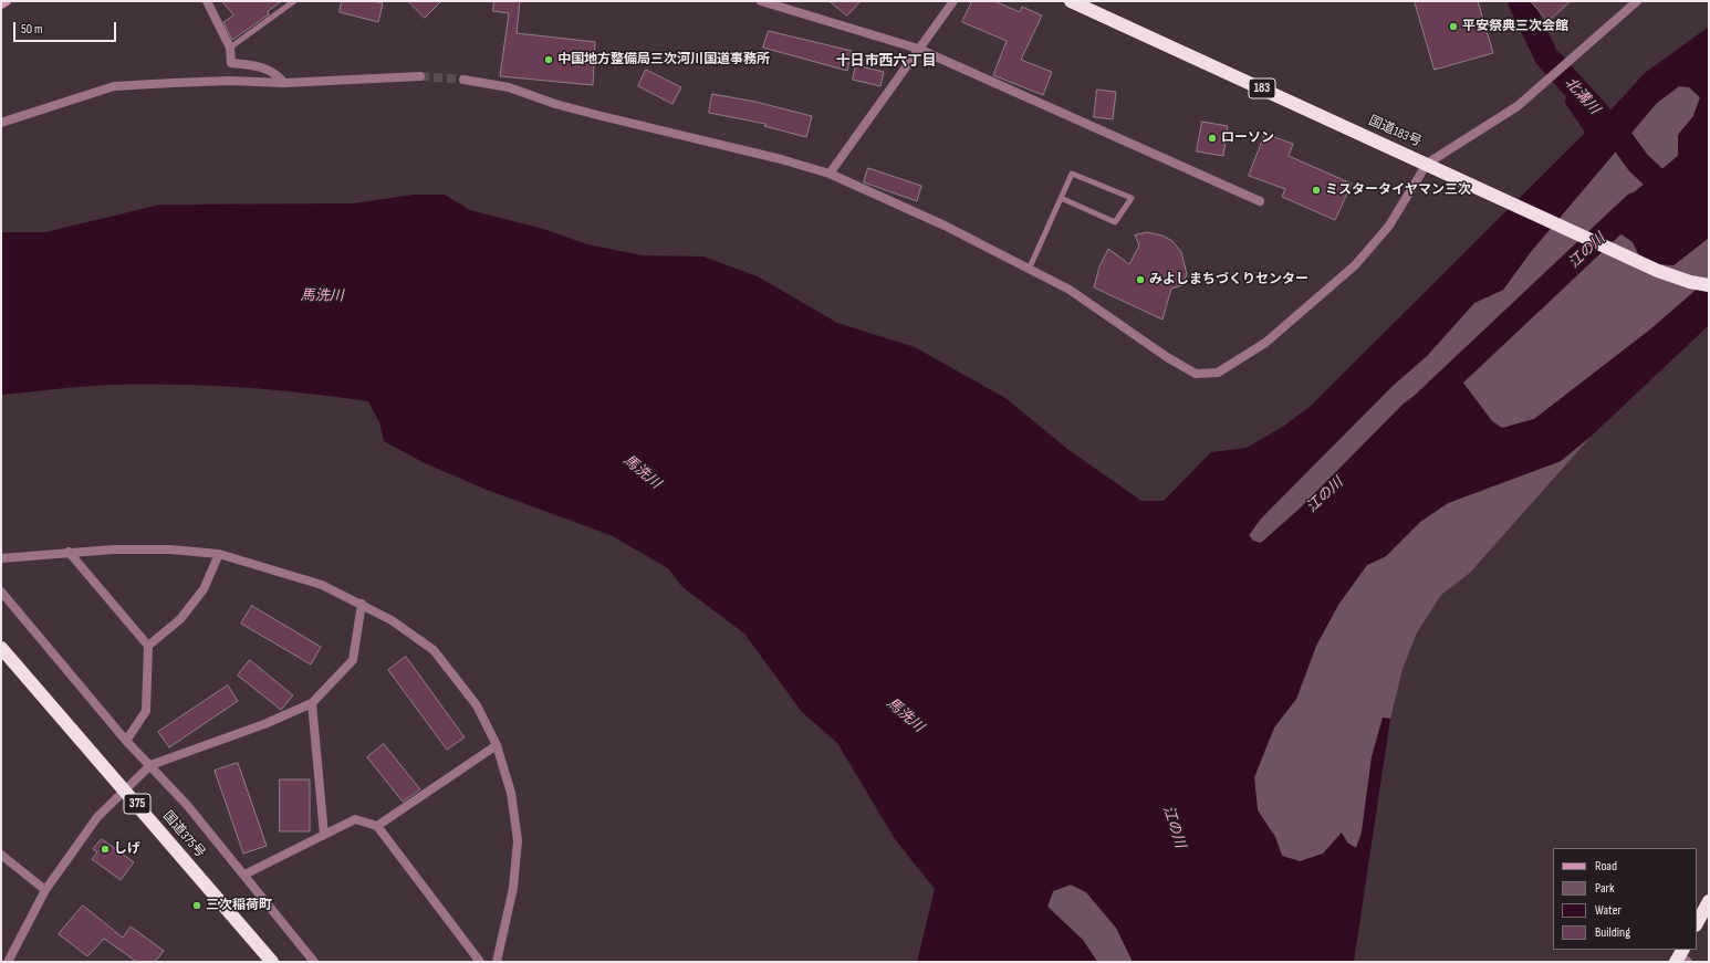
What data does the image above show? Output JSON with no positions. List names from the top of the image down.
{
  "streets": {
    "highway": [
      "183",
      "国道183号",
      "375",
      "国道375号"
    ]
  },
  "districts": ["十日市西六丁目"],
  "water": ["北溝川", "江の川", "馬洗川"],
  "places": [
    "平安祭典三次会館",
    "中国地方整備局三次河川国道事務所",
    "ローソン",
    "ミスタータイヤマン三次",
    "みよしまちづくりセンター",
    "しげ",
    "三次稲荷町"
  ],
  "legend": [
    "Road",
    "Park",
    "Water",
    "Building"
  ],
  "scale_bar": "50 m"
}
